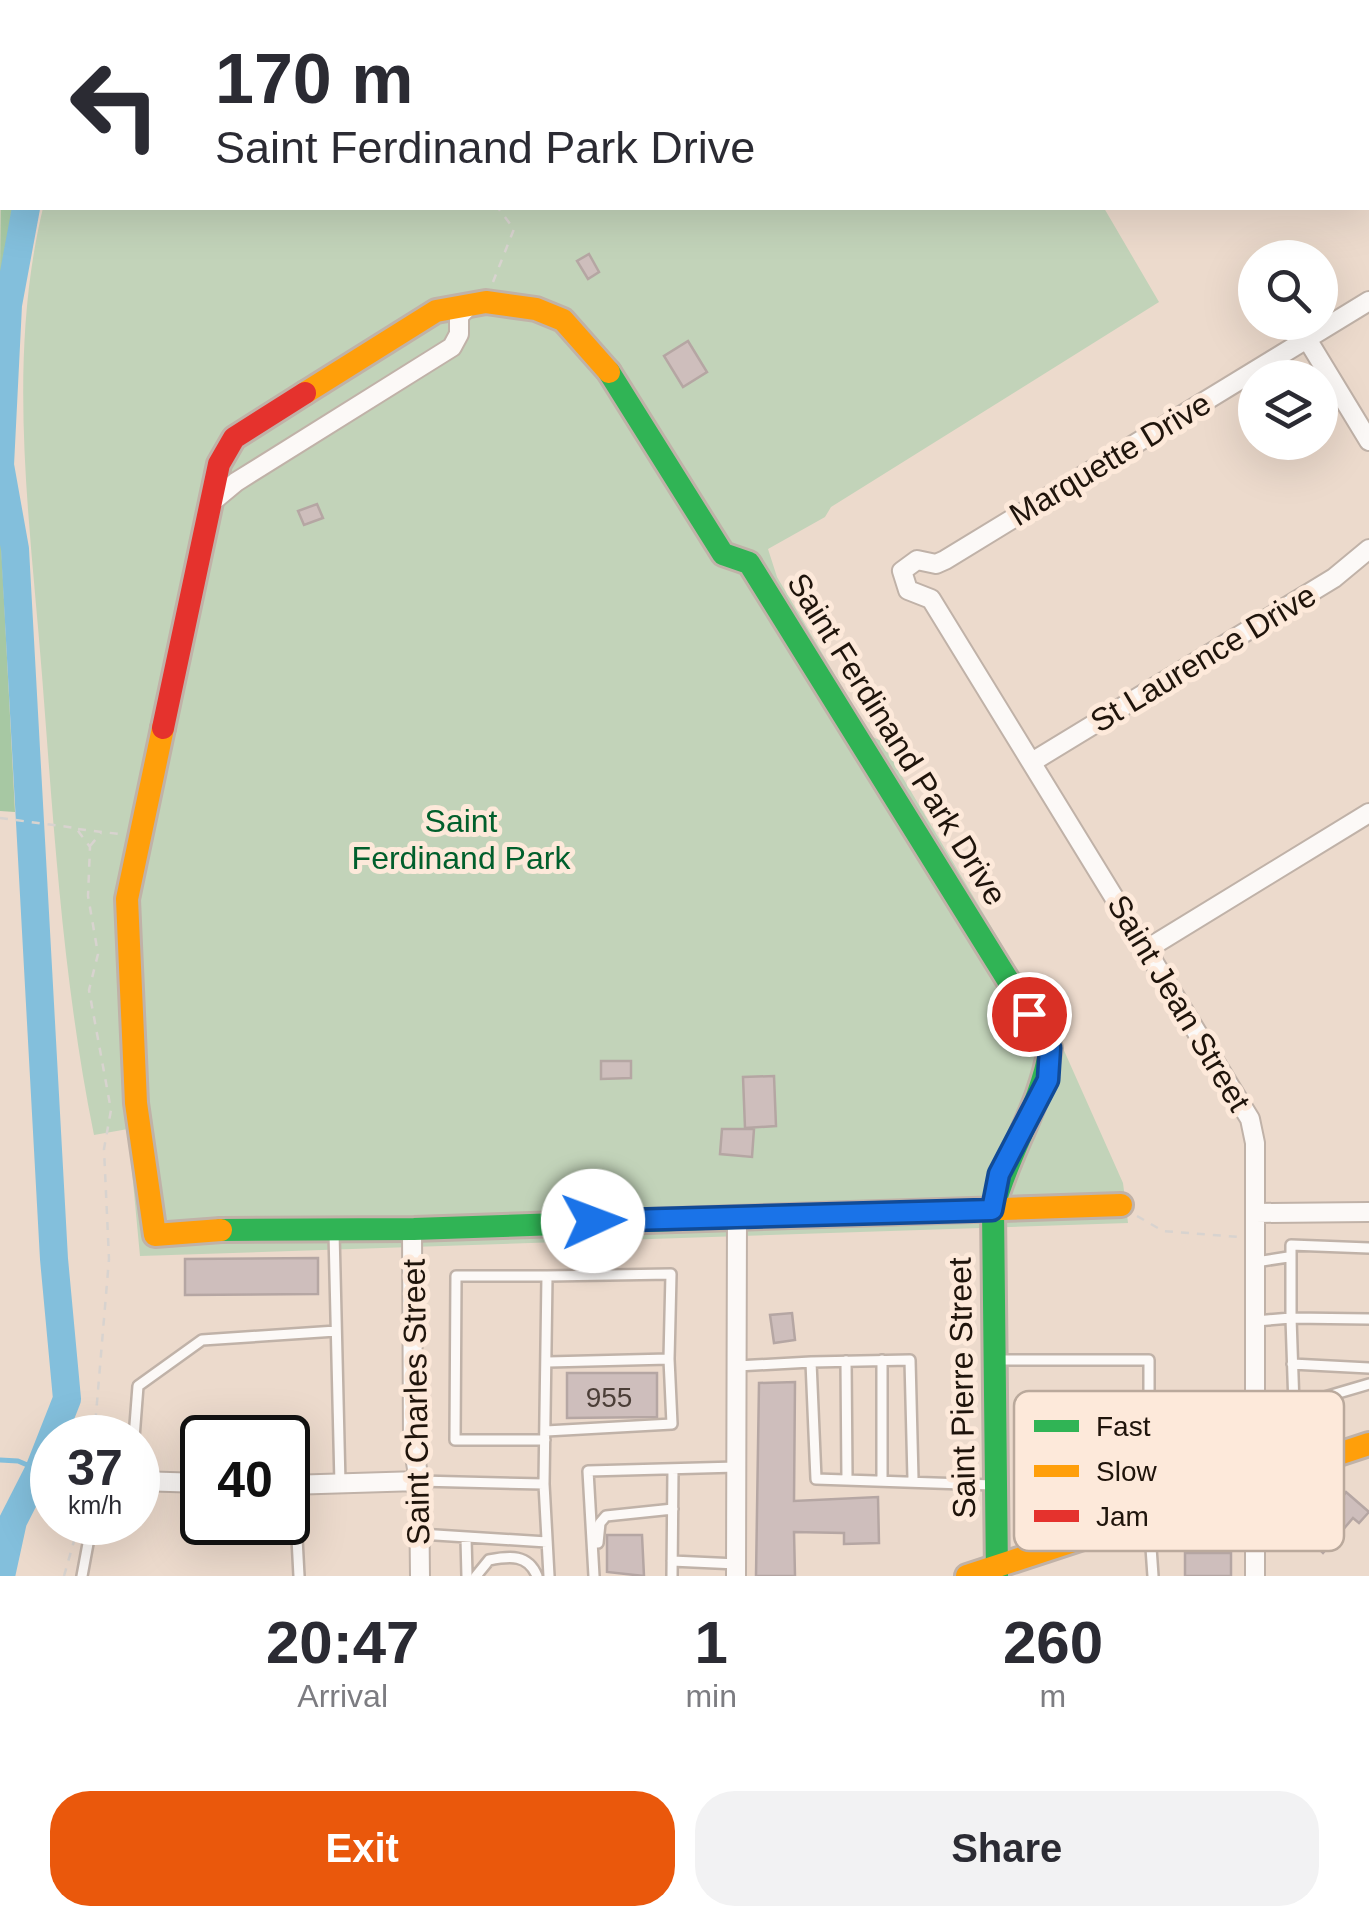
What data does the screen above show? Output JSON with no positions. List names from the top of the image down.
{
  "streets": {
    "street": [
      "Marquette Drive",
      "St Laurence Drive",
      "Saint Ferdinand Park Drive",
      "Saint Jean Street",
      "Saint Pierre Street",
      "Saint Charles Street"
    ]
  },
  "crossings": [
    ["Marquette Drive", "Saint Jean Street"],
    ["St Laurence Drive", "Saint Jean Street"],
    ["Saint Ferdinand Park Drive", "Saint Pierre Street"],
    ["Saint Ferdinand Park Drive", "Saint Charles Street"]
  ],
  "parks": ["Saint Ferdinand Park"],
  "house_numbers": ["955"],
  "legend": ["Fast", "Slow", "Jam"],
  "page": {
    "turn": ["170 m", "Saint Ferdinand Park Drive"],
    "speed": "37 km/h",
    "limit": "40",
    "eta": [
      "20:47",
      "Arrival",
      "1",
      "min",
      "260",
      "m"
    ],
    "buttons": ["Exit", "Share"]
  }
}
